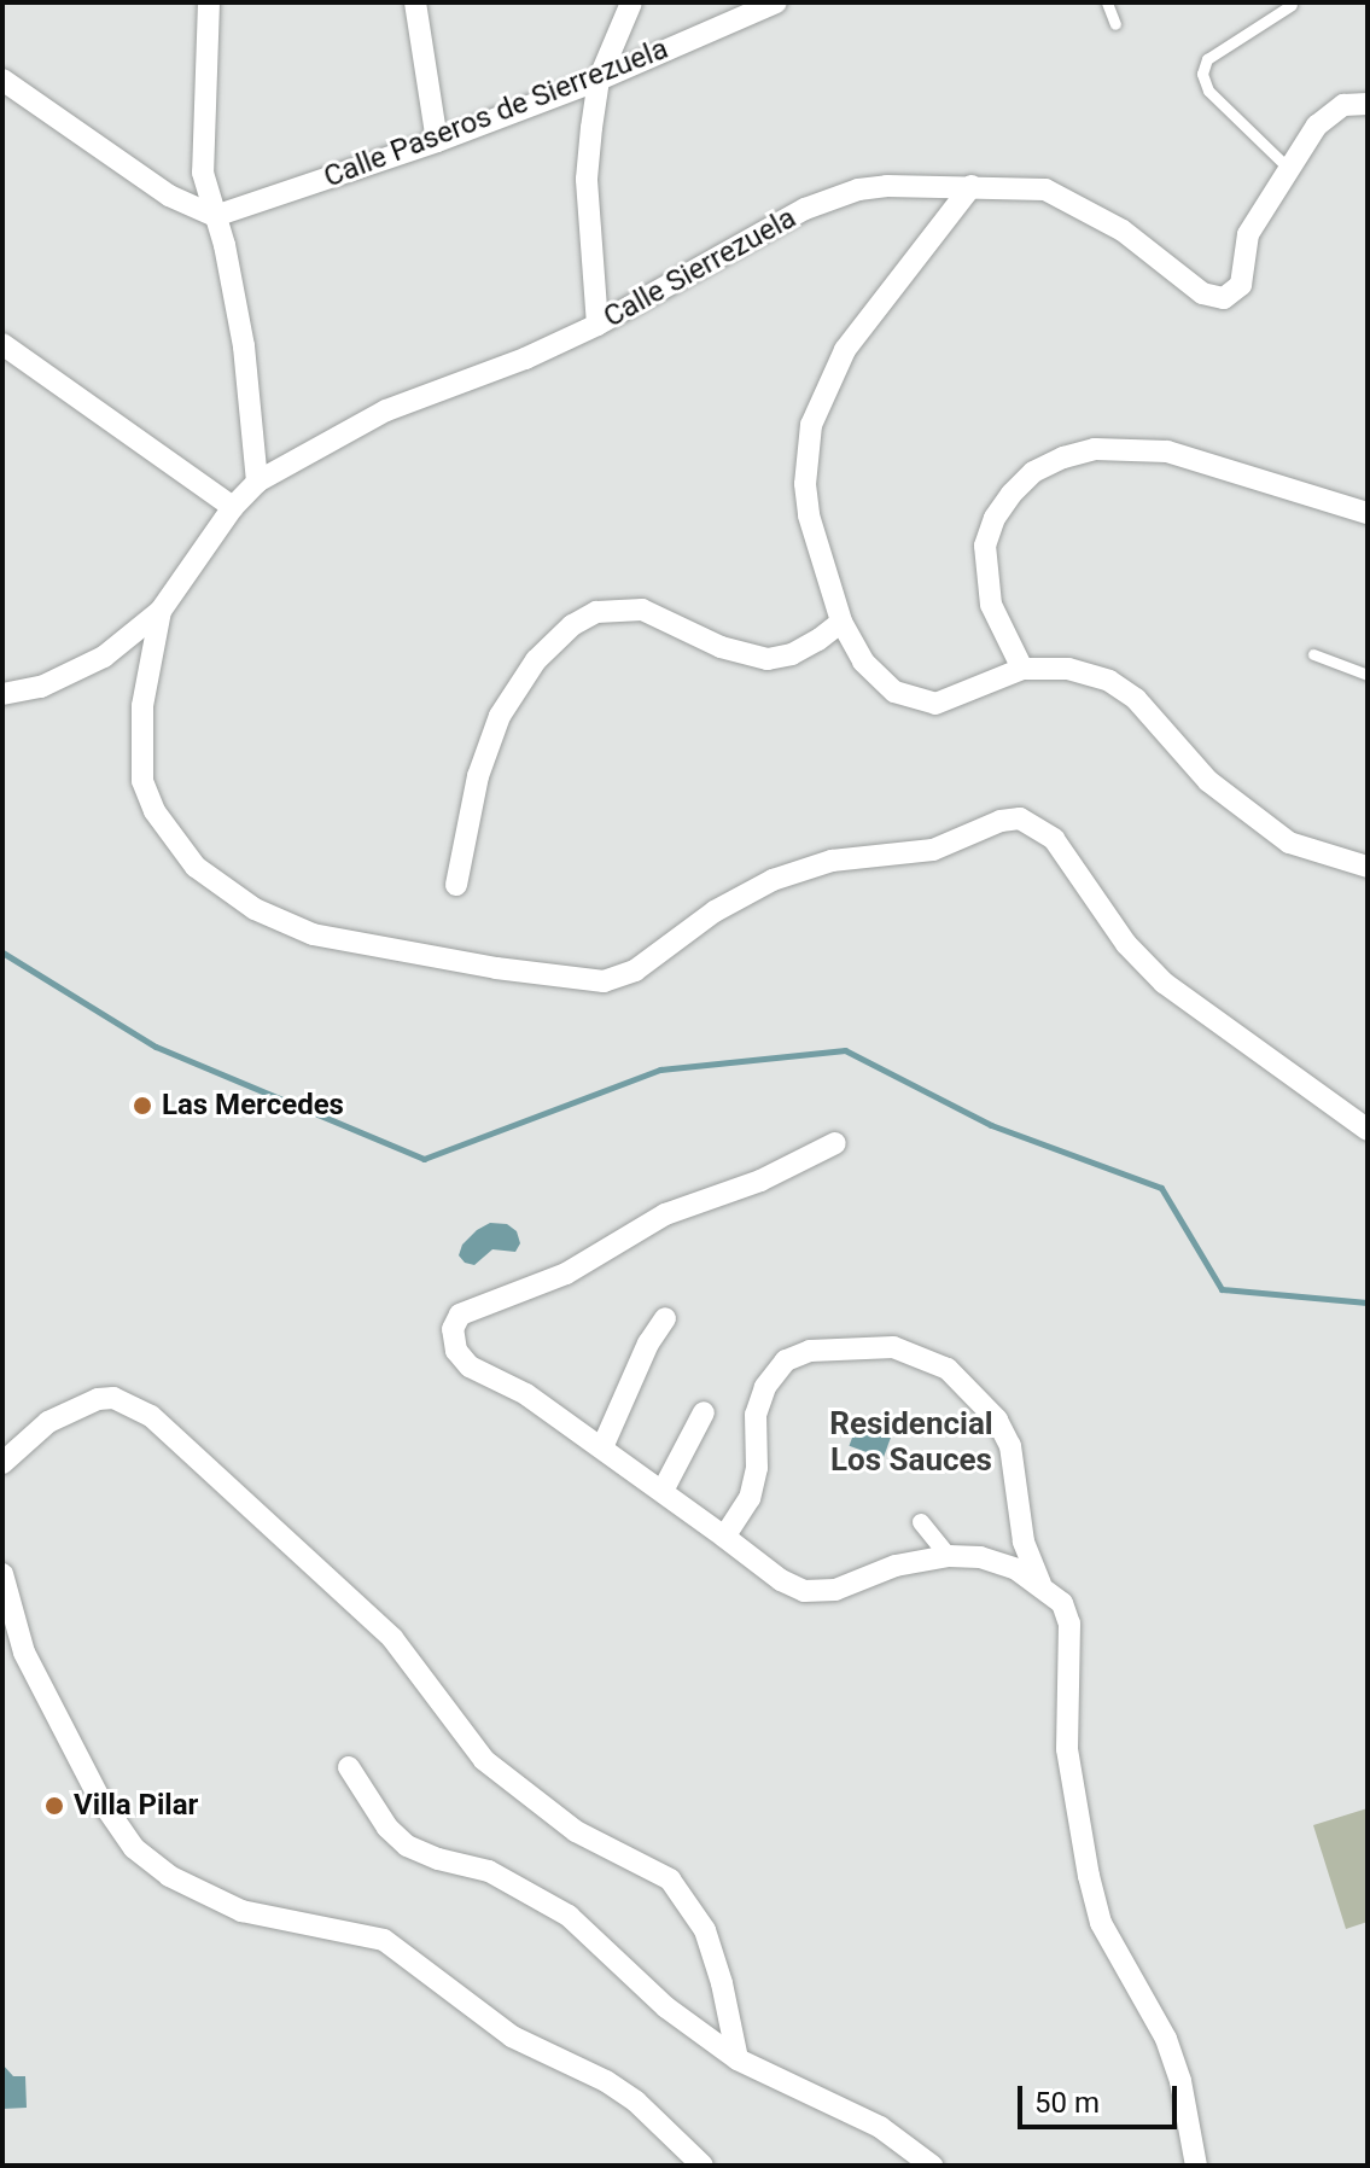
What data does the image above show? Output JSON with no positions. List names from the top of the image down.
{
  "streets": {
    "street": ["Calle Paseros de Sierrezuela", "Calle Sierrezuela"]
  },
  "districts": ["Residencial Los Sauces"],
  "places": ["Las Mercedes", "Villa Pilar"],
  "scale_bar": "50 m"
}
